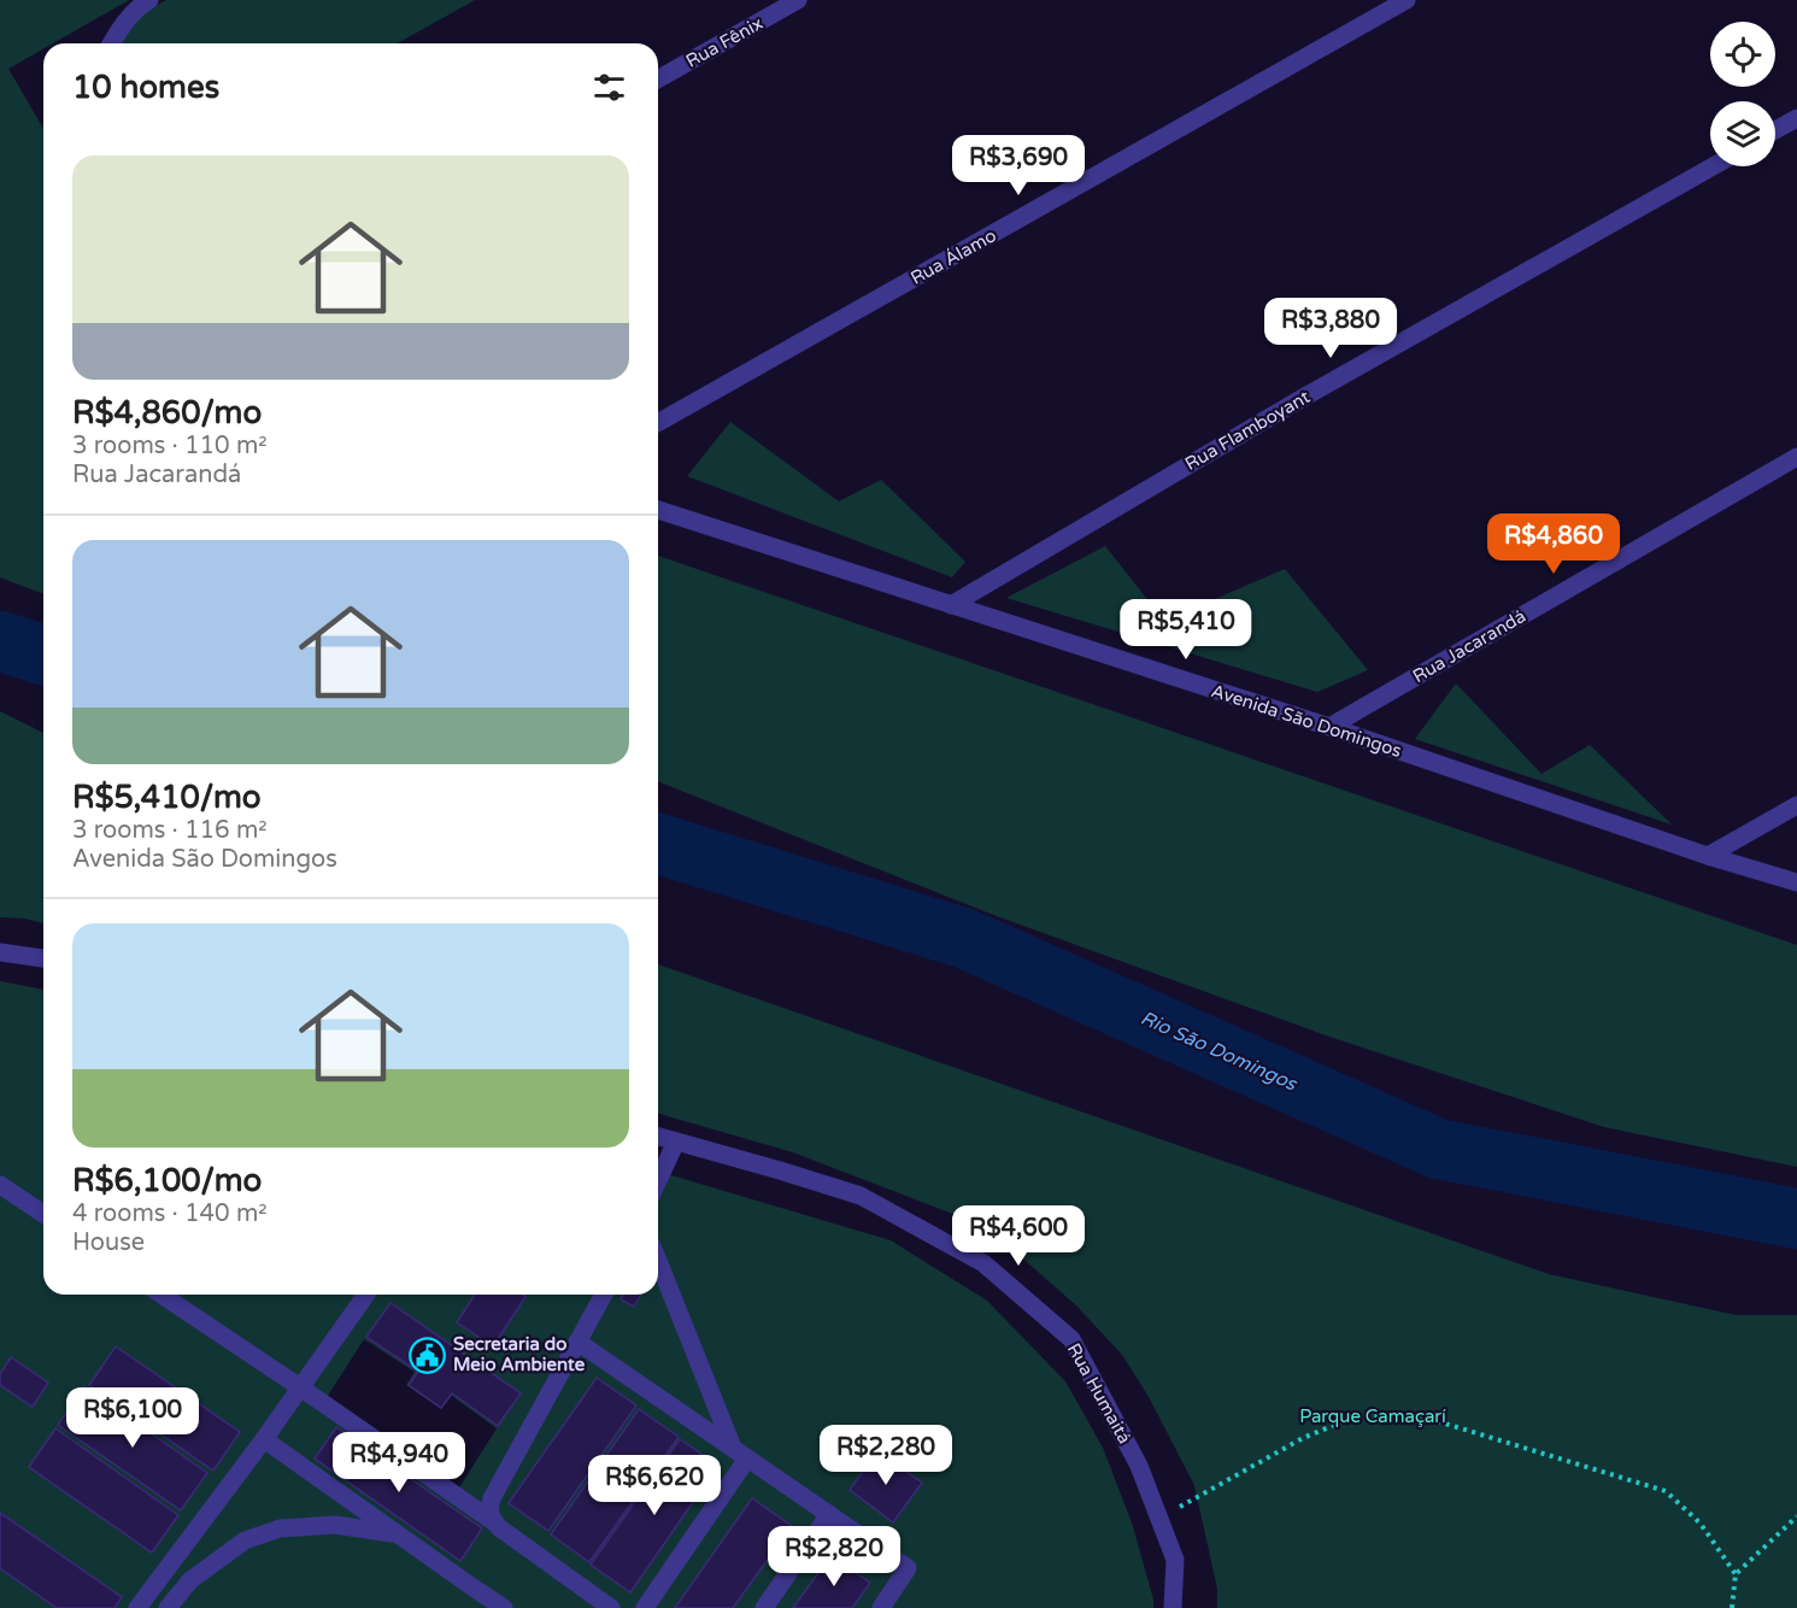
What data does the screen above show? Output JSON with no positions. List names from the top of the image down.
{
  "streets": {
    "street": [
      "Rua Fênix",
      "Rua Álamo",
      "Rua Flamboyant",
      "Rua Jacarandá",
      "Avenida São Domingos",
      "Rua Humaitá"
    ]
  },
  "crossings": [
    ["Rua Flamboyant", "Avenida São Domingos"],
    ["Rua Jacarandá", "Avenida São Domingos"]
  ],
  "water": ["Rio São Domingos"],
  "parks": ["Parque Camaçarí"],
  "places": {
    "public building": ["Secretaria do Meio Ambiente"]
  },
  "page": {
    "heading": "10 homes",
    "list": [
      {
        "name": "R$4,860/mo",
        "note": "3 rooms · 110 m² · Rua Jacarandá"
      },
      {
        "name": "R$5,410/mo",
        "note": "3 rooms · 116 m² · Avenida São Domingos"
      },
      {
        "name": "R$6,100/mo",
        "note": "4 rooms · 140 m² · House"
      }
    ],
    "price": [
      "R$3,690",
      "R$3,880",
      "R$4,860",
      "R$5,410",
      "R$4,600",
      "R$6,100",
      "R$2,280",
      "R$4,940",
      "R$6,620",
      "R$2,820"
    ]
  }
}
